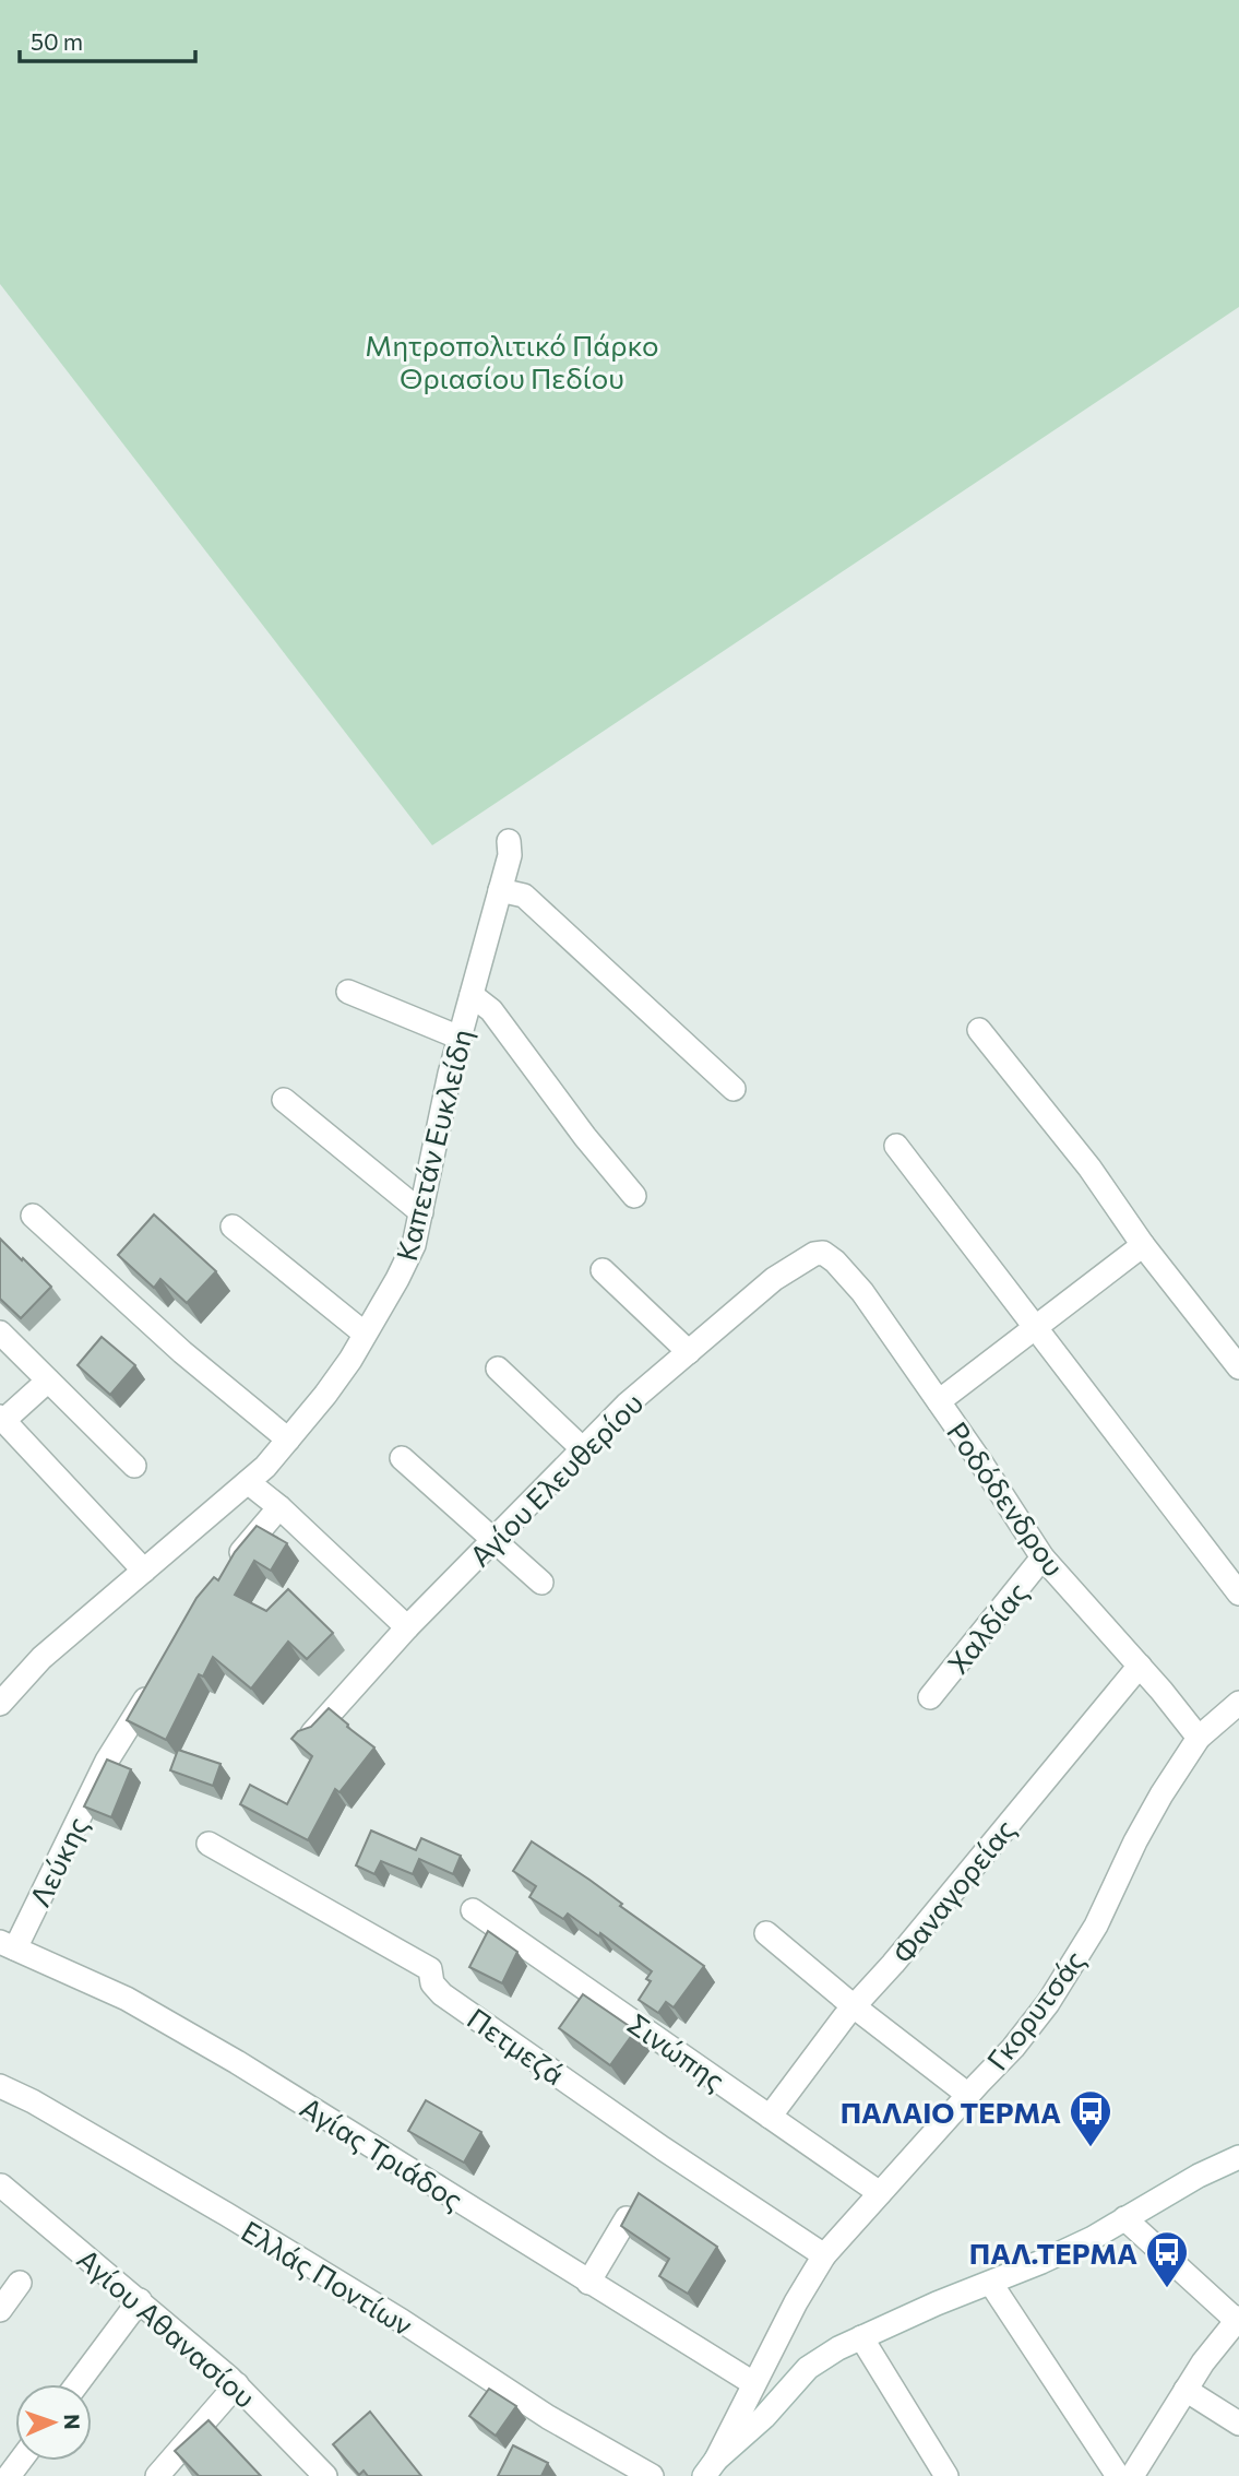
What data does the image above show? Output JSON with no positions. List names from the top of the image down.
{
  "streets": {
    "street": [
      "Καπετάν Ευκλείδη",
      "Αγίου Ελευθερίου",
      "Ροδόδενδρου",
      "Χαλδίας",
      "Λεύκης",
      "Φαναγορείας",
      "Γκορυτσάς",
      "Πετμεζά",
      "Σινώπης",
      "Αγίας Τριάδος",
      "Ελλάς Ποντίων",
      "Αγίου Αθανασίου"
    ]
  },
  "crossings": [
    ["Αγίου Ελευθερίου", "Ροδόδενδρου"],
    ["Ροδόδενδρου", "Χαλδίας"],
    ["Ροδόδενδρου", "Φαναγορείας"],
    ["Ροδόδενδρου", "Γκορυτσάς"],
    ["Λεύκης", "Αγίας Τριάδος"],
    ["Φαναγορείας", "Σινώπης"],
    ["Γκορυτσάς", "Πετμεζά"],
    ["Γκορυτσάς", "Σινώπης"],
    ["Γκορυτσάς", "Αγίας Τριάδος"]
  ],
  "parks": ["Μητροπολιτικό Πάρκο Θριασίου Πεδίου"],
  "places": {
    "bus stop": ["ΠΑΛΑΙΟ ΤΕΡΜΑ", "ΠΑΛ.ΤΕΡΜΑ"]
  },
  "scale_bar": "50 m",
  "north": "right"
}
